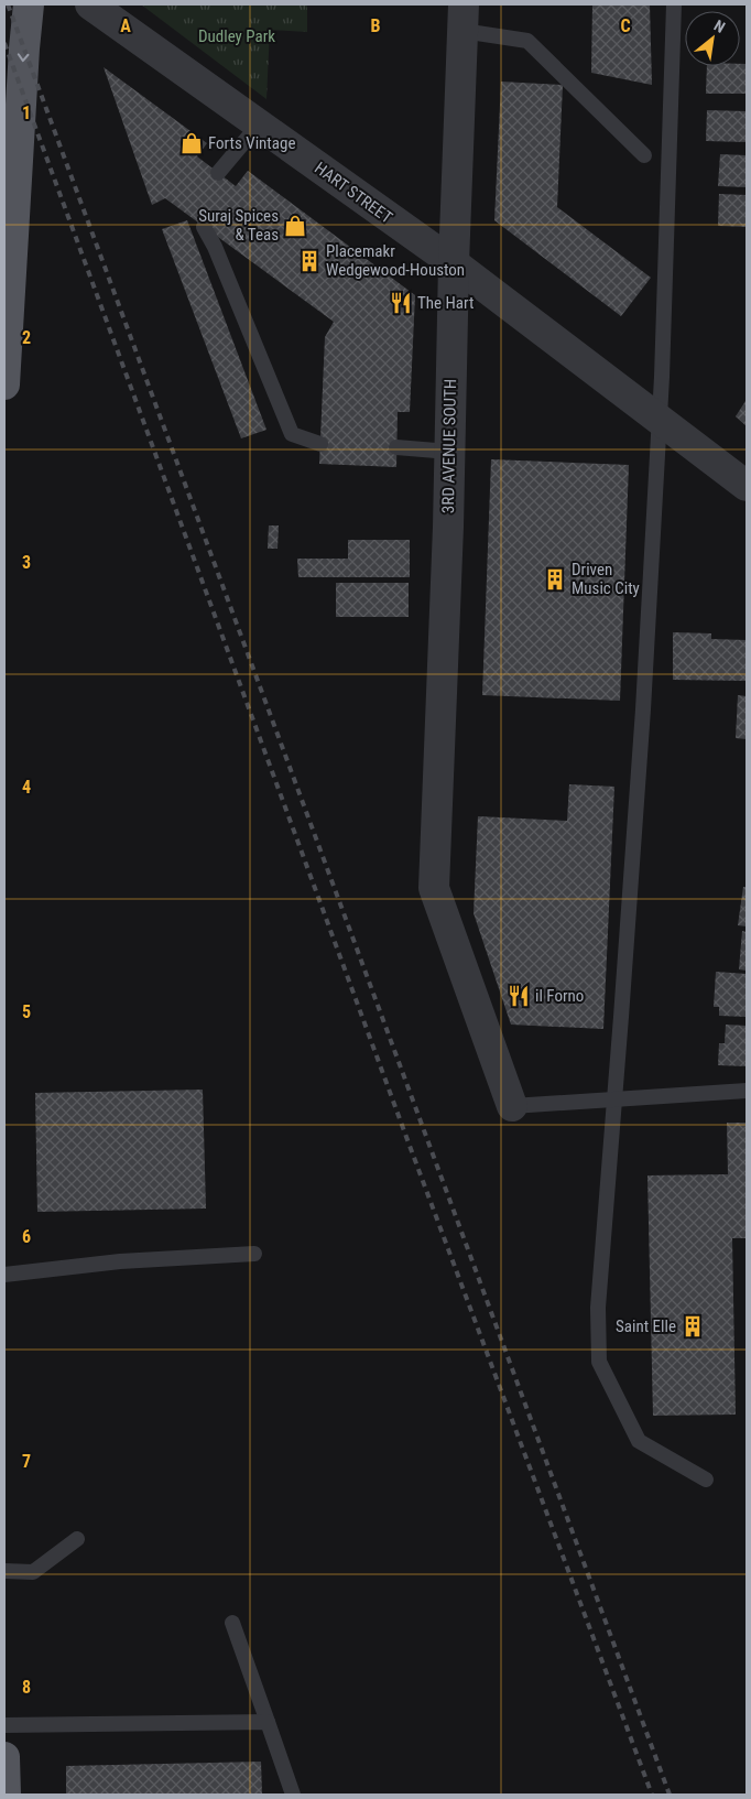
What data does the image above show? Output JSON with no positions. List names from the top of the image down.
{
  "streets": {
    "street": ["HART STREET", "3RD AVENUE SOUTH"]
  },
  "crossings": [
    ["HART STREET", "3RD AVENUE SOUTH"]
  ],
  "parks": ["Dudley Park"],
  "places": {
    "shop": ["Forts Vintage", "Suraj Spices & Teas"],
    "building": ["Placemakr Wedgewood-Houston", "Driven Music City", "Saint Elle"],
    "restaurant": ["The Hart", "il Forno"]
  },
  "north": "top right",
  "grid": {
    "columns": ["A", "B", "C"],
    "rows": [
      "1",
      "2",
      "3",
      "4",
      "5",
      "6",
      "7",
      "8"
    ]
  }
}
